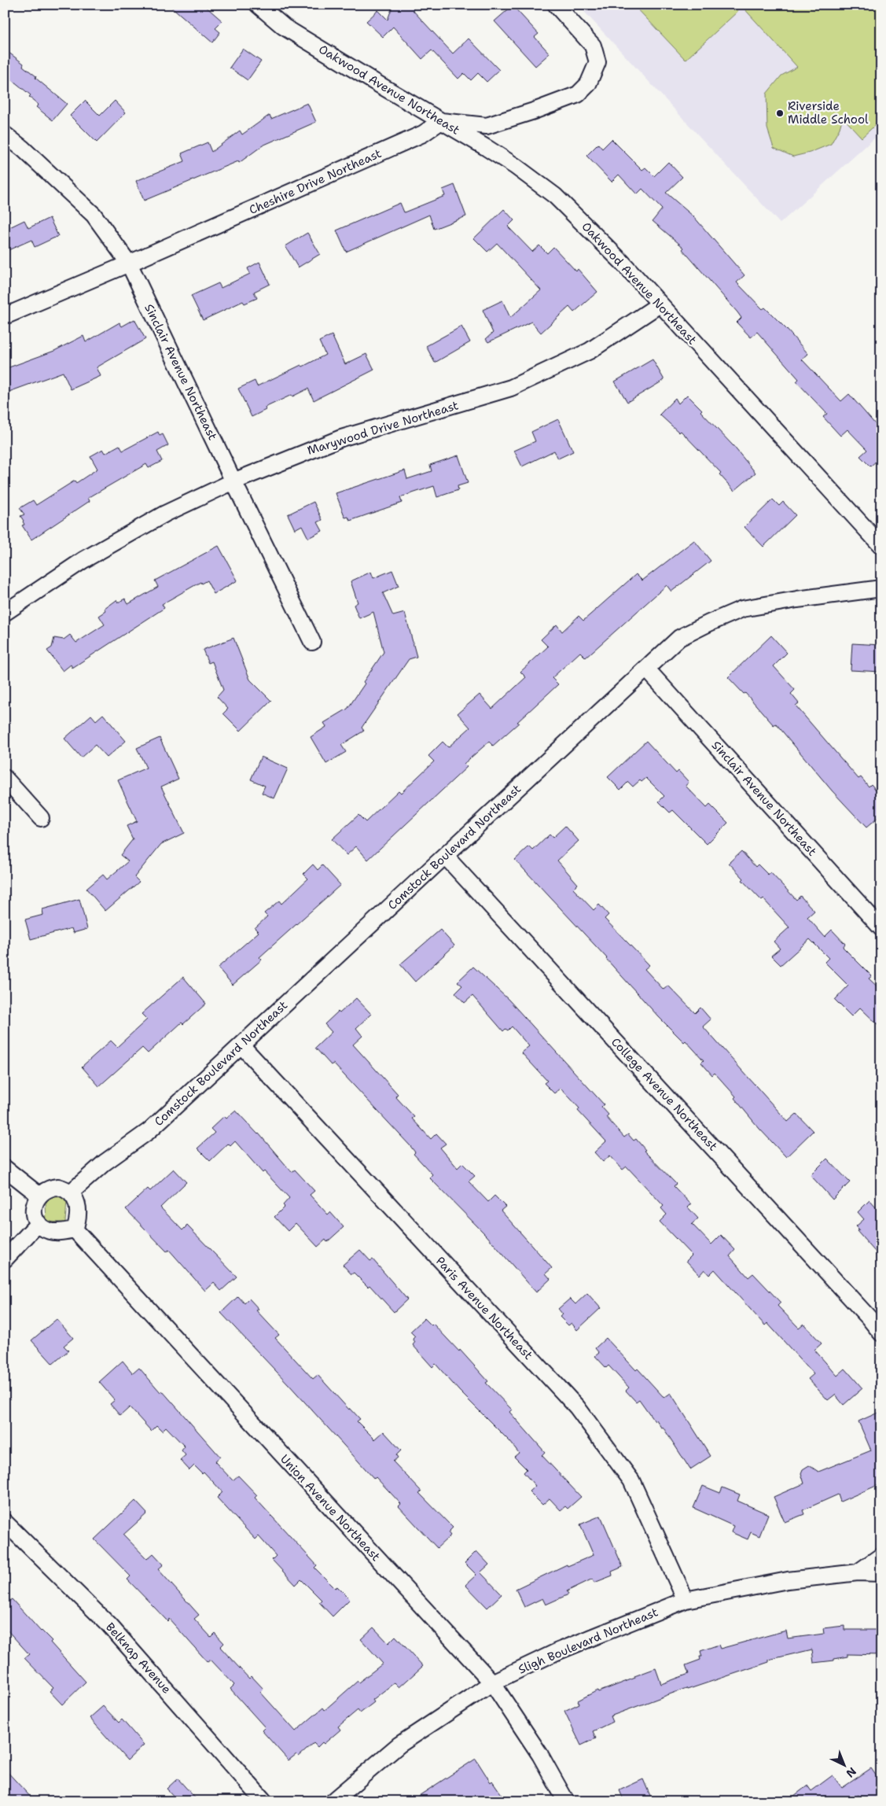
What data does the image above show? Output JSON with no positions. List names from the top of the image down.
{
  "streets": {
    "street": [
      "Oakwood Avenue Northeast",
      "Cheshire Drive Northeast",
      "Sinclair Avenue Northeast",
      "Marywood Drive Northeast",
      "Comstock Boulevard Northeast",
      "College Avenue Northeast",
      "Paris Avenue Northeast",
      "Union Avenue Northeast",
      "Sligh Boulevard Northeast",
      "Belknap Avenue"
    ]
  },
  "crossings": [
    ["Oakwood Avenue Northeast", "Cheshire Drive Northeast"],
    ["Oakwood Avenue Northeast", "Marywood Drive Northeast"],
    ["Cheshire Drive Northeast", "Sinclair Avenue Northeast"],
    ["Sinclair Avenue Northeast", "Marywood Drive Northeast"],
    ["Sinclair Avenue Northeast", "Comstock Boulevard Northeast"],
    ["Comstock Boulevard Northeast", "College Avenue Northeast"],
    ["Comstock Boulevard Northeast", "Paris Avenue Northeast"],
    ["Comstock Boulevard Northeast", "Union Avenue Northeast"],
    ["Paris Avenue Northeast", "Sligh Boulevard Northeast"],
    ["Union Avenue Northeast", "Sligh Boulevard Northeast"]
  ],
  "places": ["Riverside Middle School"],
  "north": "bottom right"
}
